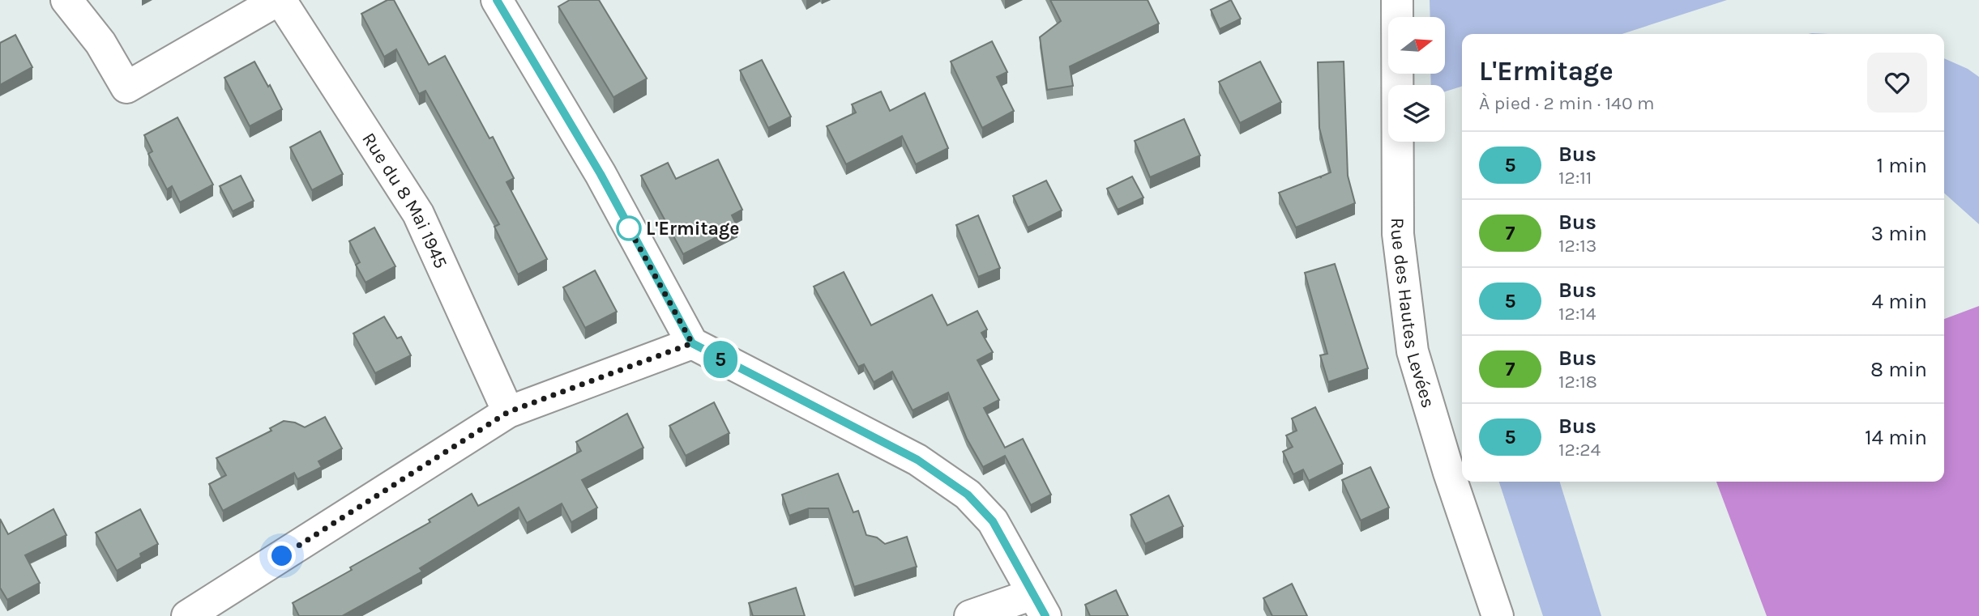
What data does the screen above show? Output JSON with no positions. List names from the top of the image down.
{
  "streets": {
    "street": ["Rue du 8 Mai 1945", "Rue des Hautes Levées"]
  },
  "places": ["L'Ermitage"],
  "lines": ["bus line 5"],
  "north": "right",
  "page": {
    "on_map": "5",
    "heading": ["L'Ermitage", "À pied · 2 min · 140 m"],
    "list": [
      {
        "mark": "5",
        "name": "Bus",
        "note": "12:11",
        "value": "1 min"
      },
      {
        "mark": "7",
        "name": "Bus",
        "note": "12:13",
        "value": "3 min"
      },
      {
        "mark": "5",
        "name": "Bus",
        "note": "12:14",
        "value": "4 min"
      },
      {
        "mark": "7",
        "name": "Bus",
        "note": "12:18",
        "value": "8 min"
      },
      {
        "mark": "5",
        "name": "Bus",
        "note": "12:24",
        "value": "14 min"
      }
    ]
  }
}
